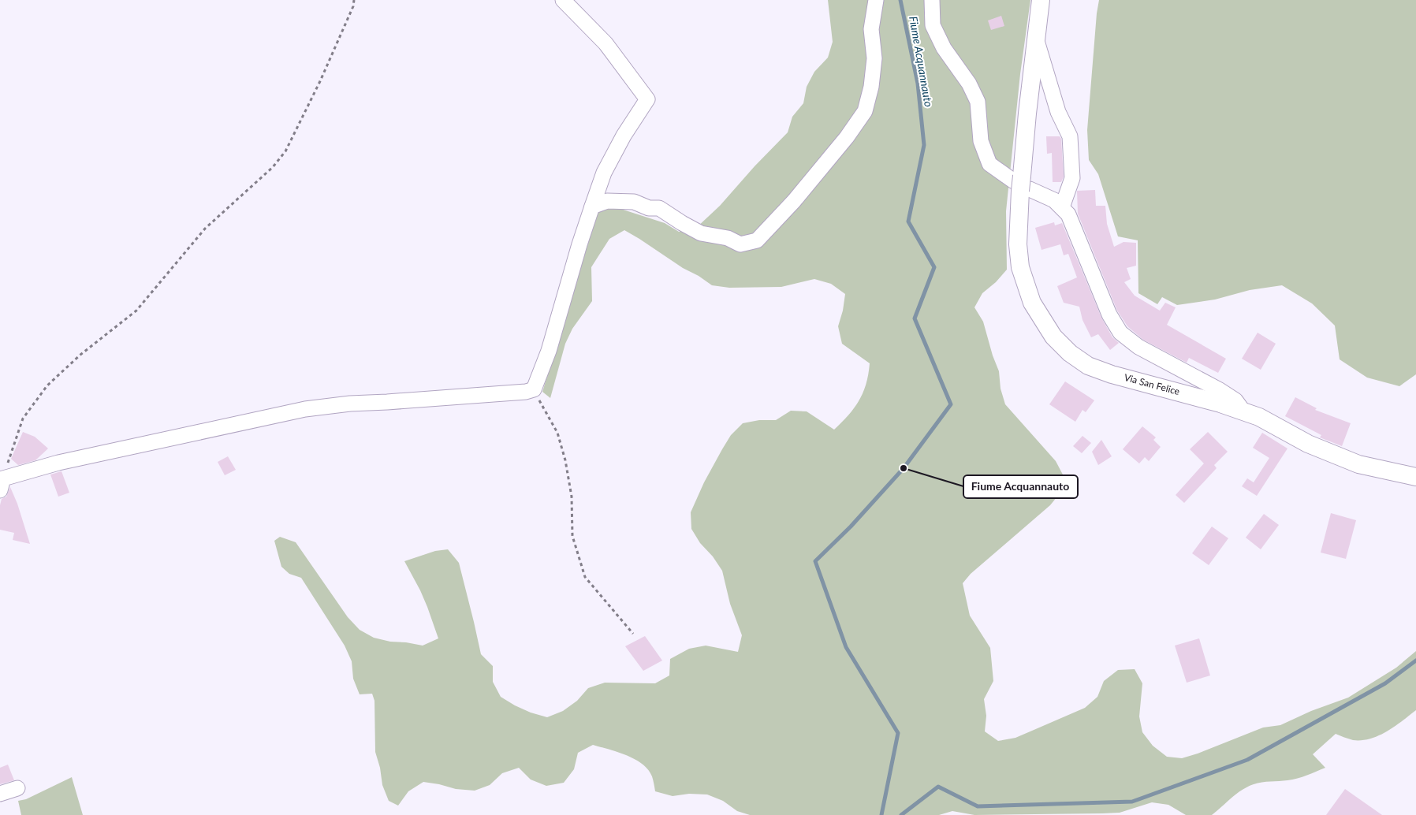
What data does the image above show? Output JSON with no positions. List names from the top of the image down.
{
  "streets": {
    "street": ["Via San Felice"]
  },
  "water": ["Fiume Acquannauto"],
  "places": ["Fiume Acquannauto"]
}
